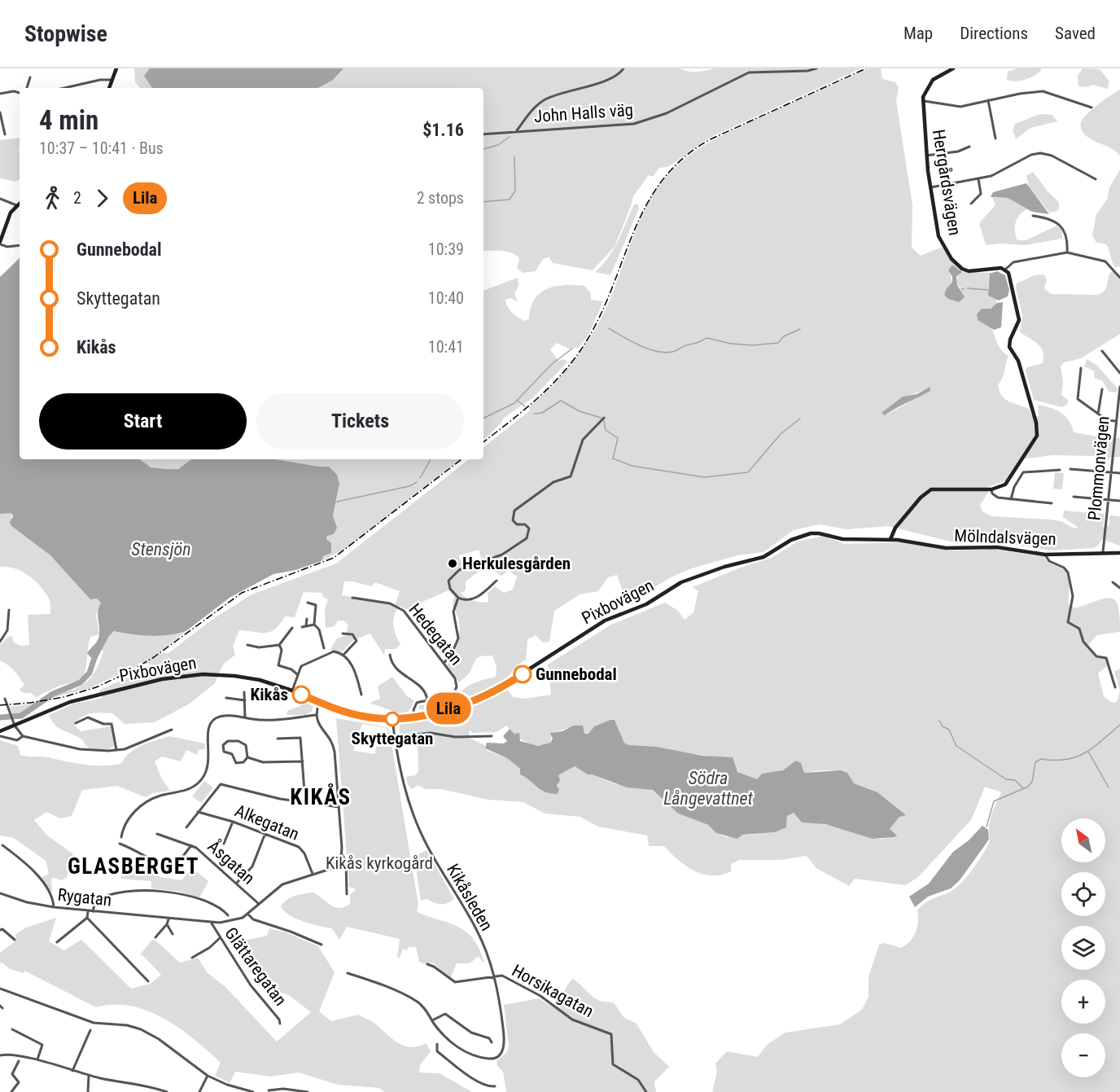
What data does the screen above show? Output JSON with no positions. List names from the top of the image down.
{
  "streets": {
    "street": [
      "John Halls väg",
      "Herrgårdsvägen",
      "Plommonvägen",
      "Mölndalsvägen",
      "Pixbovägen",
      "Hedegatan",
      "Alkegatan",
      "Åsgatan",
      "Rygatan",
      "Kikåsleden",
      "Glättaregatan",
      "Horsikagatan"
    ]
  },
  "crossings": [
    ["Plommonvägen", "Mölndalsvägen"],
    ["Mölndalsvägen", "Pixbovägen"],
    ["Pixbovägen", "Kikåsleden"],
    ["Rygatan", "Glättaregatan"],
    ["Kikåsleden", "Horsikagatan"]
  ],
  "districts": ["KIKÅS", "GLASBERGET"],
  "water": ["Stensjön", "Södra Långevattnet"],
  "parks": ["Kikås kyrkogård"],
  "places": [
    "Herkulesgården",
    "Gunnebodal",
    "Kikås",
    "Skyttegatan"
  ],
  "lines": ["bus line Lila"],
  "north": "top left",
  "page": {
    "header": "Stopwise",
    "nav": ["Map", "Directions", "Saved"],
    "on_map": "Lila",
    "heading": ["4 min", "10:37 – 10:41 · Bus", "$1.16"],
    "legs": ["2", "Lila", "2 stops"],
    "list": [
      {
        "name": "Gunnebodal",
        "value": "10:39"
      },
      {
        "name": "Skyttegatan",
        "value": "10:40"
      },
      {
        "name": "Kikås",
        "value": "10:41"
      }
    ],
    "buttons": ["Start", "Tickets"],
    "map_buttons": ["+", "−"]
  }
}
